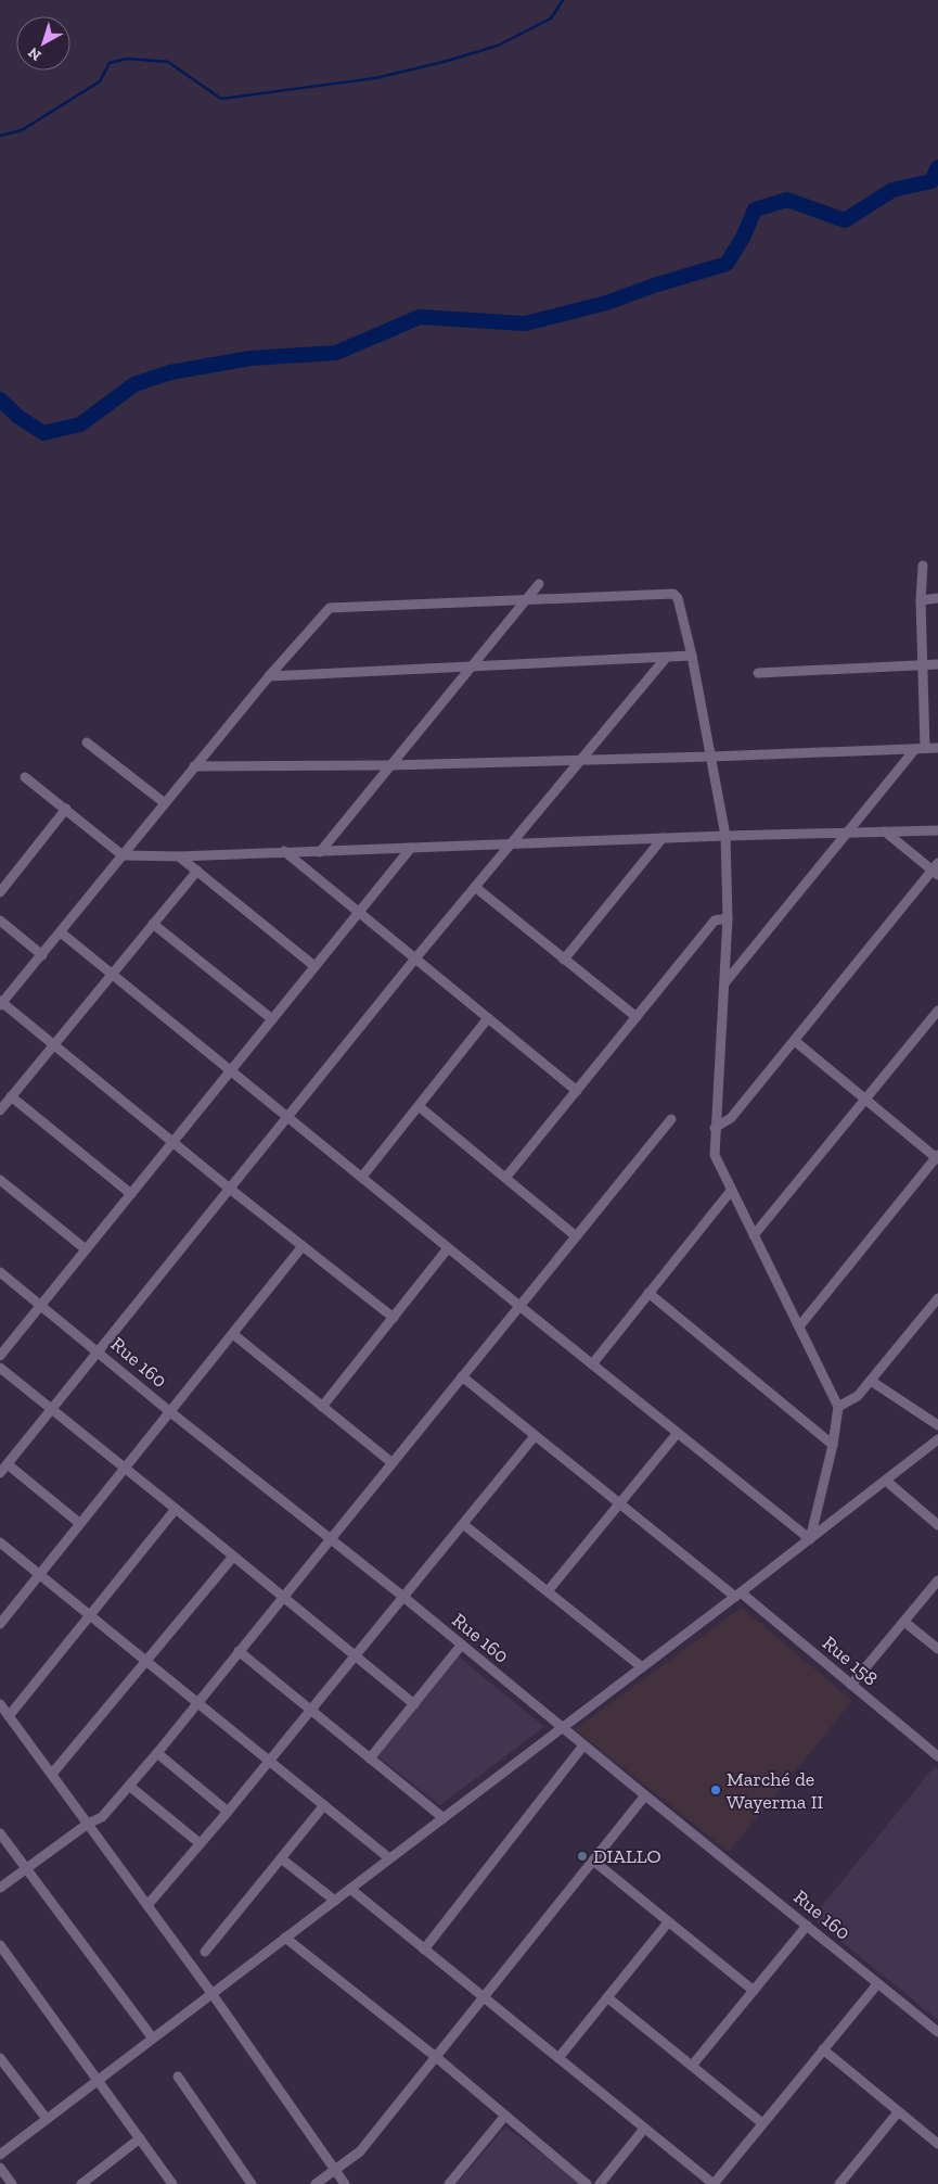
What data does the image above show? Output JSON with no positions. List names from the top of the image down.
{
  "streets": {
    "street": ["Rue 160", "Rue 158"]
  },
  "places": ["Marché de Wayerma II", "DIALLO"],
  "north": "bottom left"
}
